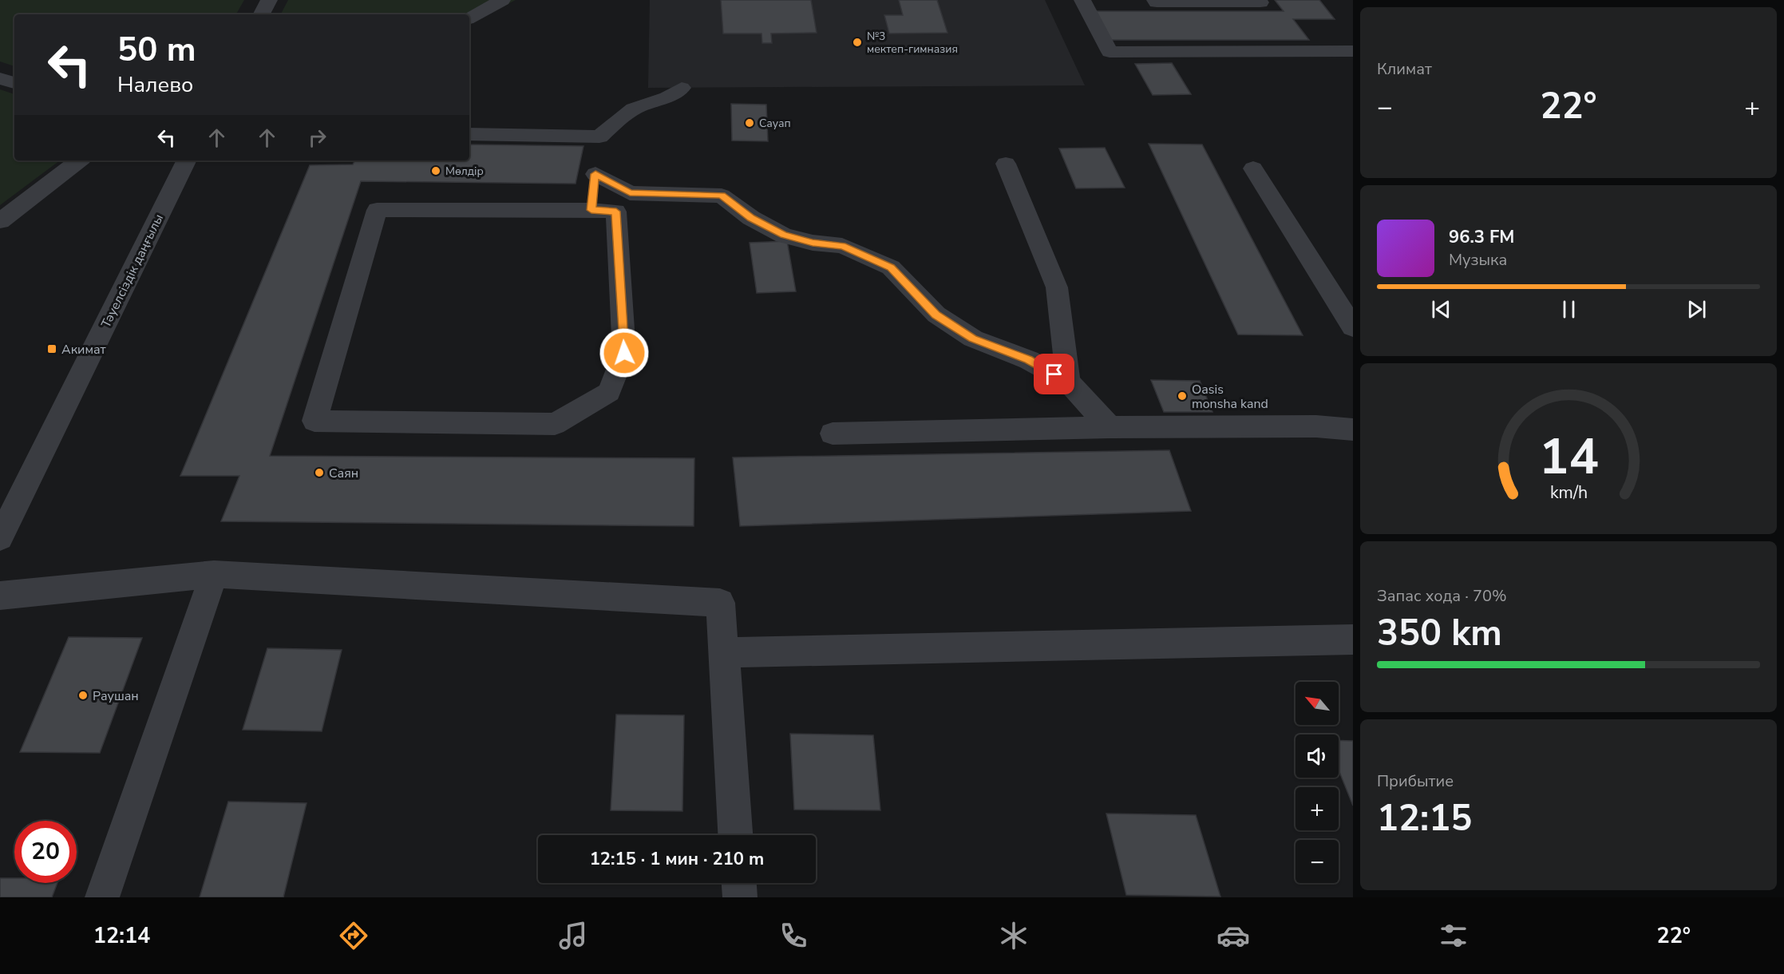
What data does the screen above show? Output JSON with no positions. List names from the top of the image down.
{
  "streets": {
    "street": ["Тәуелсіздік даңғылы"]
  },
  "places": {
    "other": [
      "№3 мектеп-гимназия",
      "Сауап",
      "Мөлдір",
      "Oasis monsha kand",
      "Саян",
      "Раушан"
    ],
    "transit": ["Акимат"]
  },
  "north": "top left",
  "page": {
    "tile": [
      "Климат",
      ["Запас хода · 70%", "350 km"],
      ["Прибытие", "12:15"]
    ],
    "turn": ["50 m", "Налево"],
    "heat": ["−", "22°", "+"],
    "song": ["96.3 FM", "Музыка"],
    "map_buttons": ["+", "−"],
    "limit": "20",
    "trip": "12:15 · 1 мин · 210 m",
    "tabs": ["12:14", "22°"],
    "gauge": ["14", "km/h"]
  }
}
